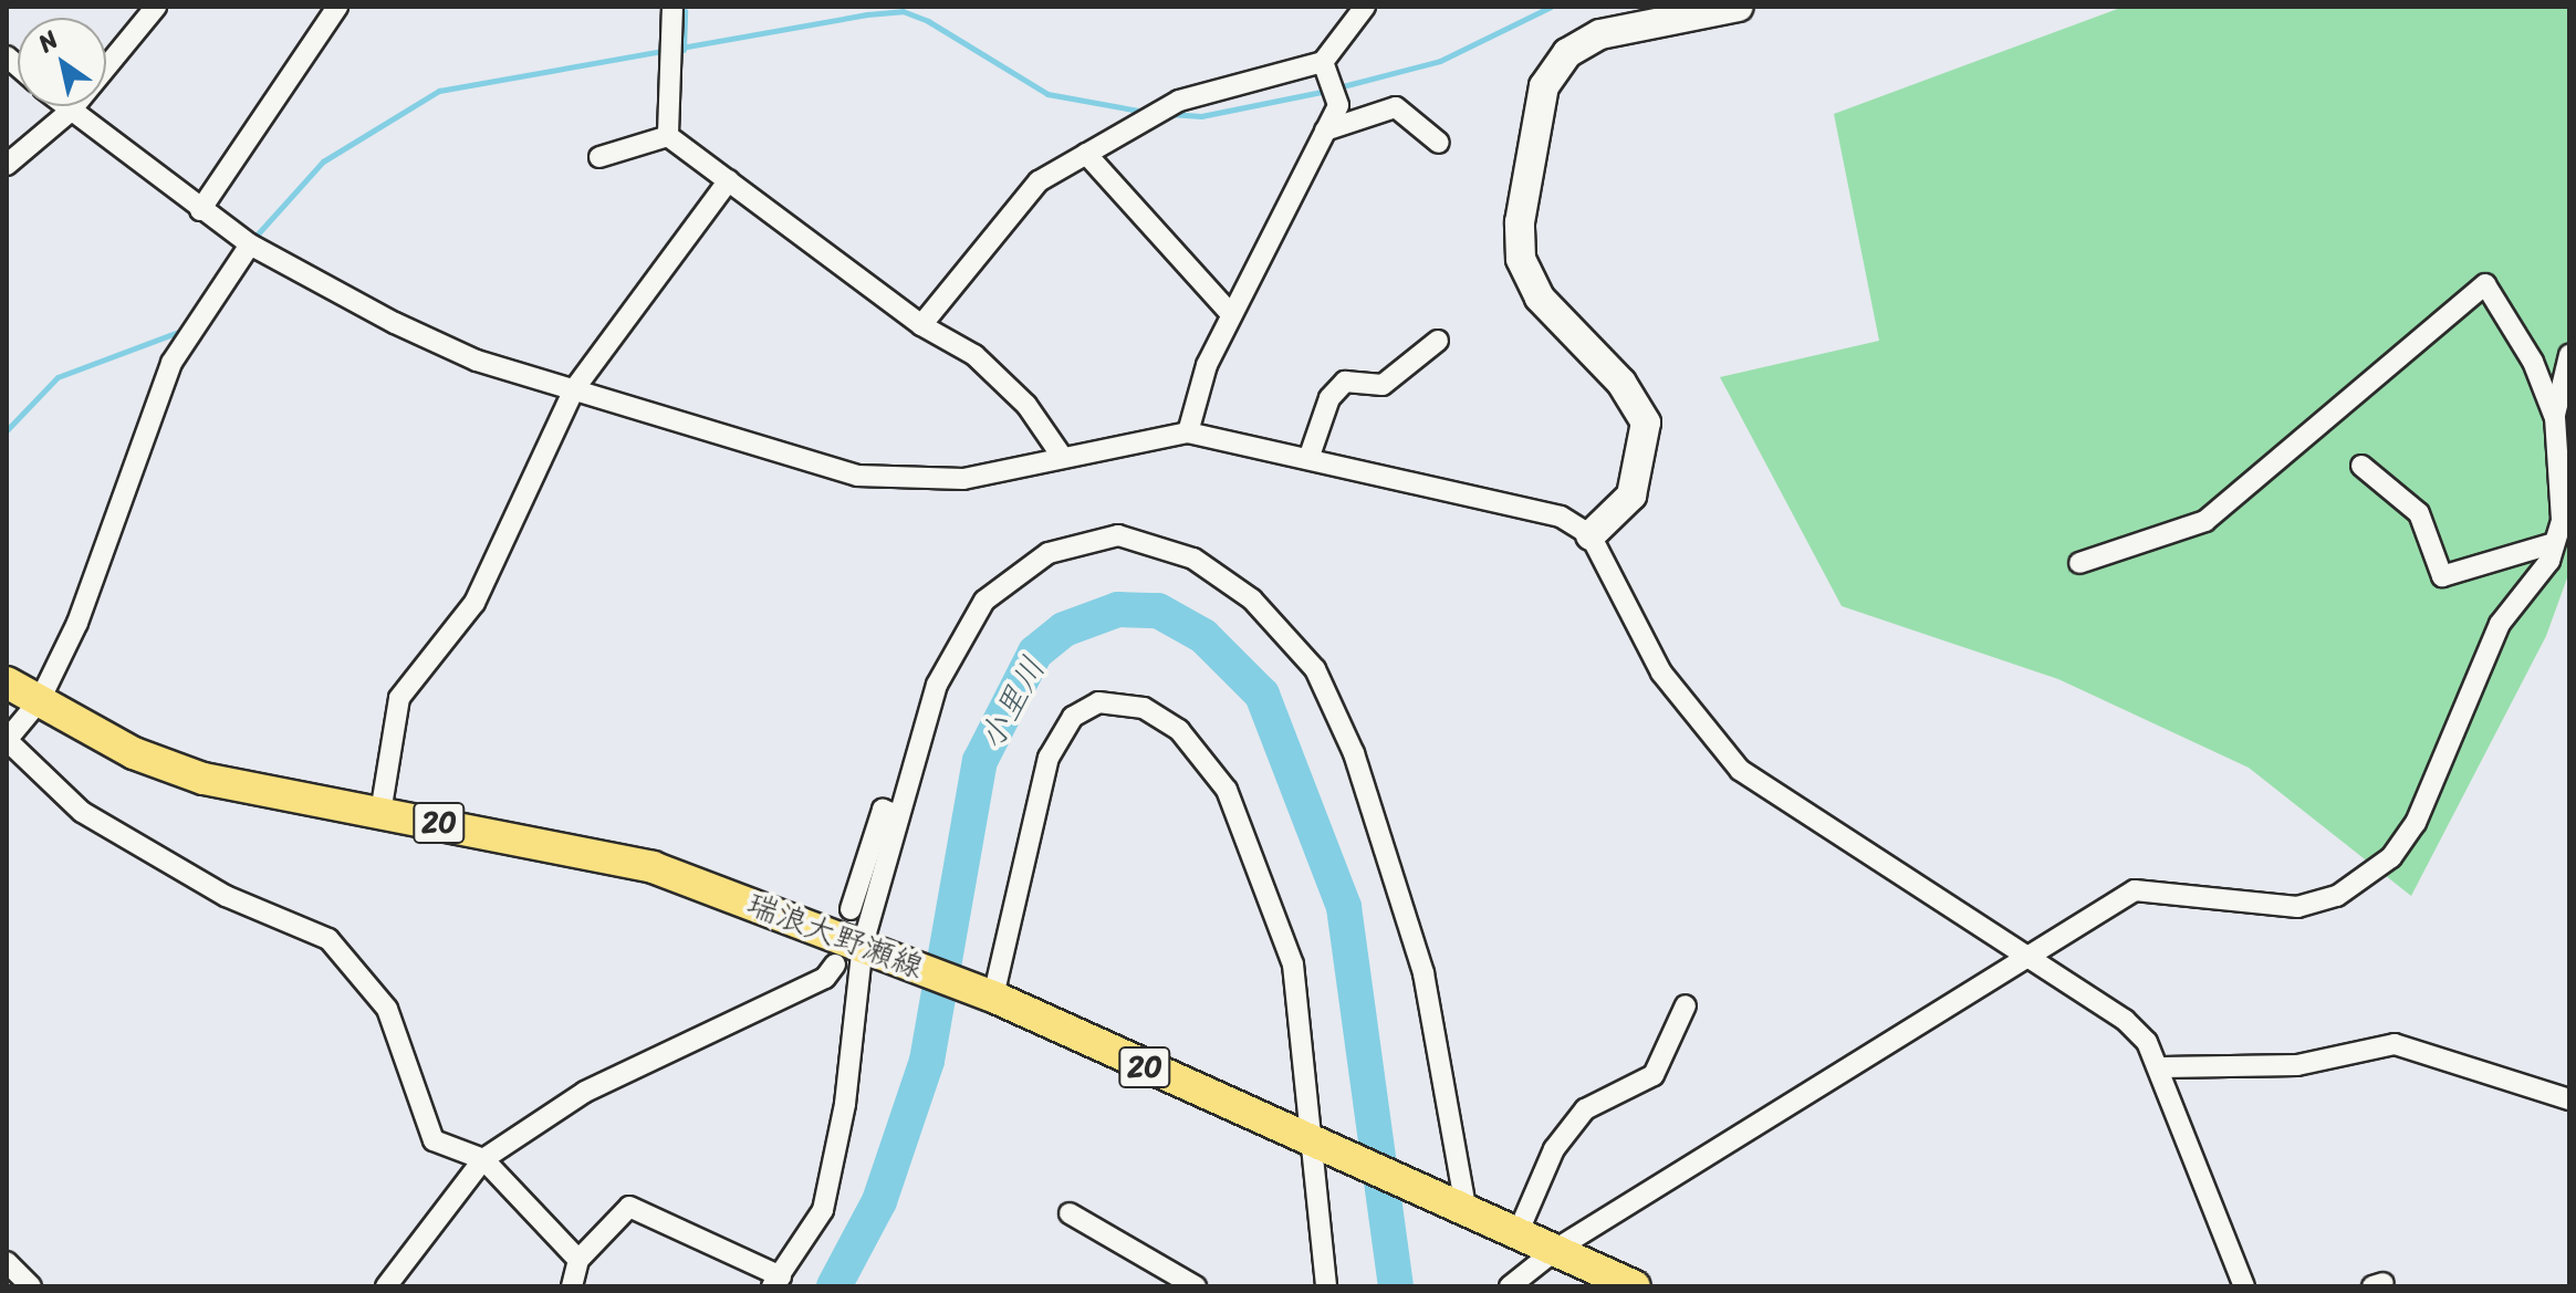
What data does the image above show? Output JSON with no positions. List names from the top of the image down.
{
  "streets": {
    "main road": ["20", "瑞浪大野瀬線"]
  },
  "water": ["小里川"],
  "north": "top left"
}
